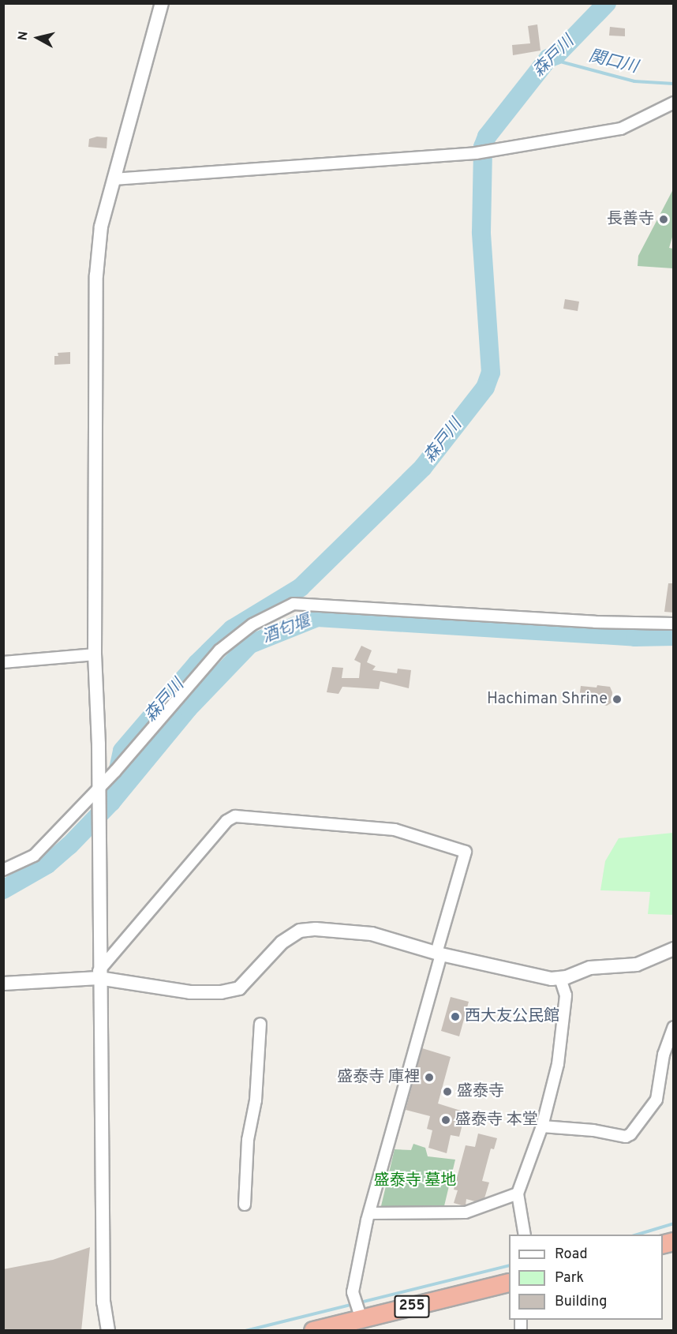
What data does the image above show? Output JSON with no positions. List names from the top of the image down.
{
  "streets": {
    "highway": ["255"]
  },
  "water": ["森戸川", "関口川", "酒匂堰"],
  "parks": ["盛泰寺 墓地"],
  "places": [
    "長善寺",
    "Hachiman Shrine",
    "西大友公民館",
    "盛泰寺 庫裡",
    "盛泰寺",
    "盛泰寺 本堂"
  ],
  "legend": ["Road", "Park", "Building"],
  "north": "left"
}
